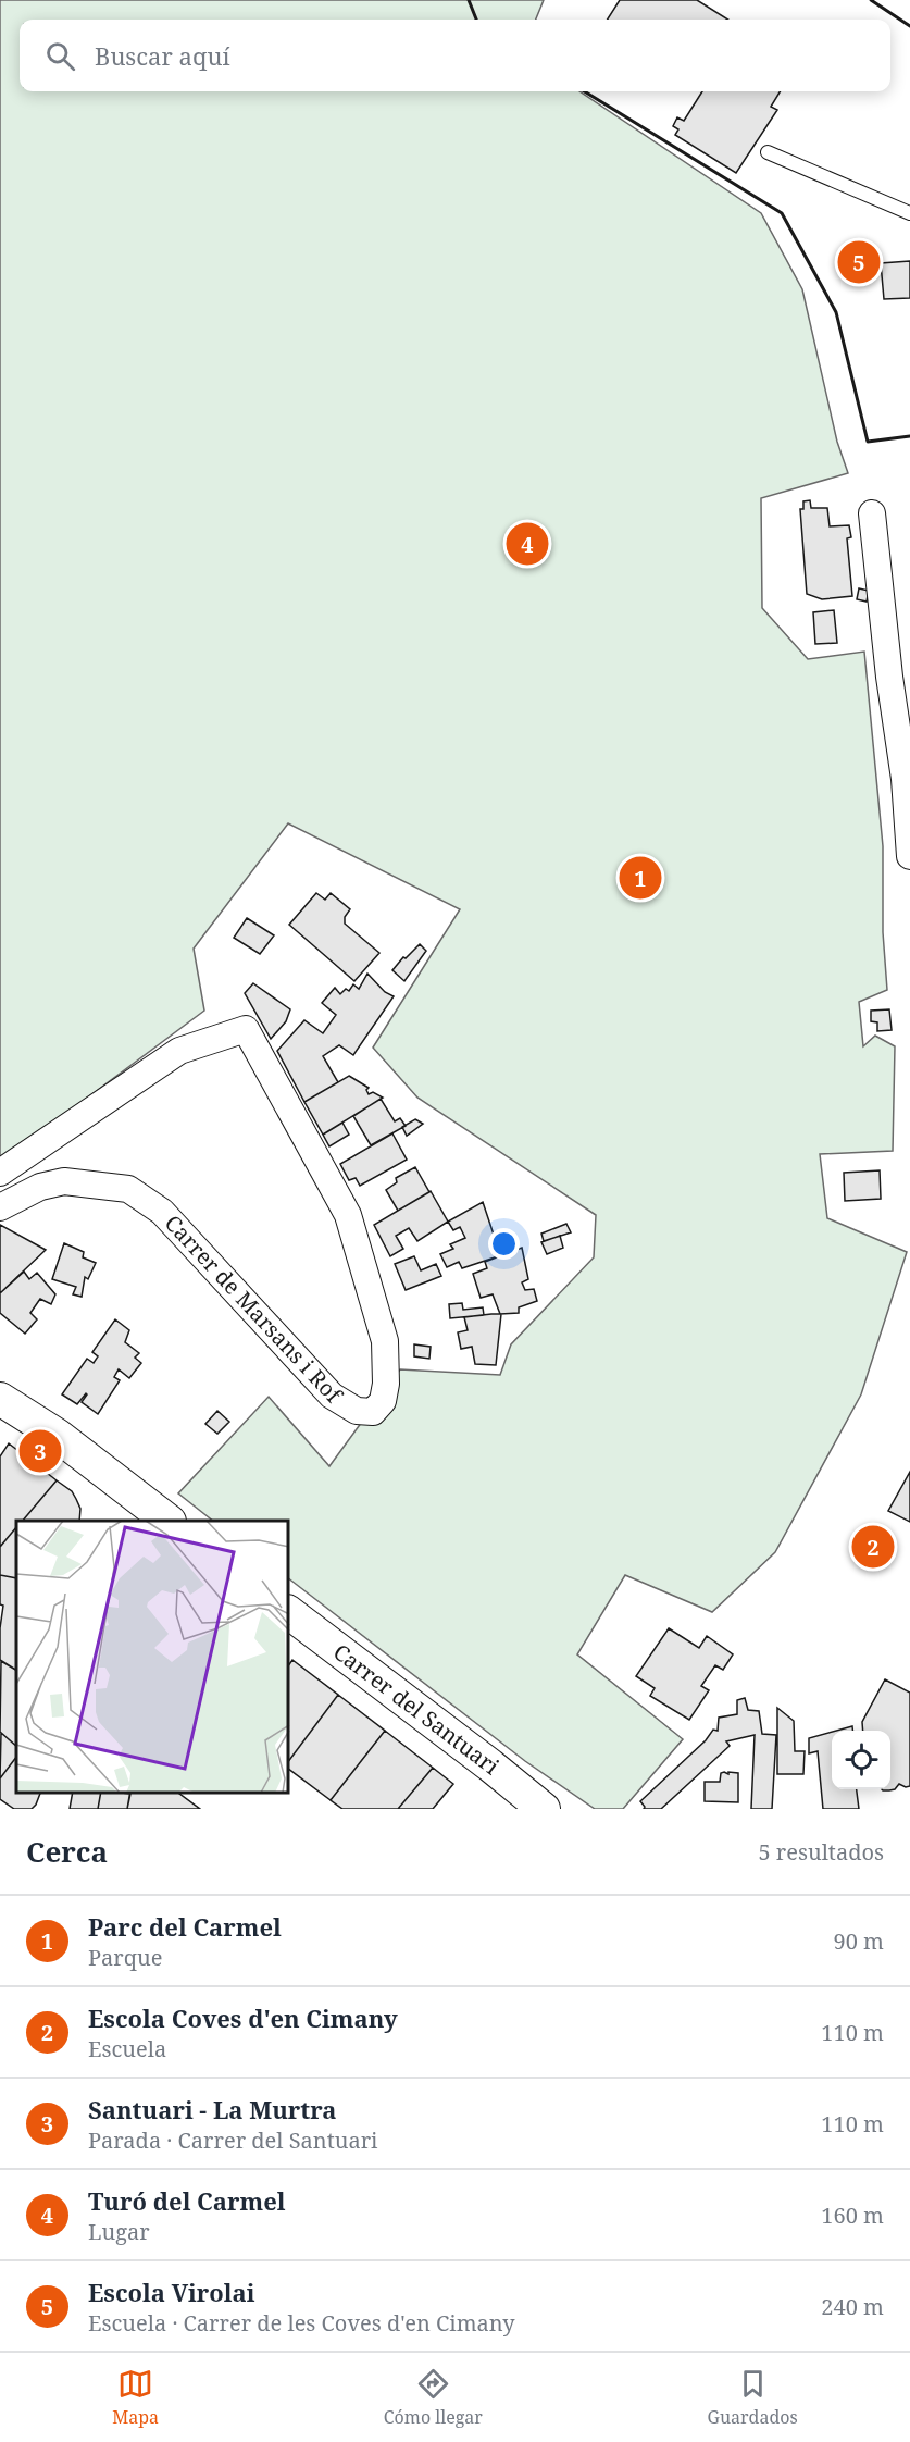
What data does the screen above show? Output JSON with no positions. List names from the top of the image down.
{
  "streets": {
    "street": ["Carrer de Marsans i Rof", "Carrer del Santuari"]
  },
  "page": {
    "search": "Buscar aquí",
    "pins": [
      "5",
      "4",
      "1",
      "3",
      "2"
    ],
    "heading": ["Cerca", "5 resultados"],
    "list": [
      {
        "mark": "1",
        "name": "Parc del Carmel",
        "note": "Parque",
        "value": "90 m"
      },
      {
        "mark": "2",
        "name": "Escola Coves d'en Cimany",
        "note": "Escuela",
        "value": "110 m"
      },
      {
        "mark": "3",
        "name": "Santuari - La Murtra",
        "note": "Parada · Carrer del Santuari",
        "value": "110 m"
      },
      {
        "mark": "4",
        "name": "Turó del Carmel",
        "note": "Lugar",
        "value": "160 m"
      },
      {
        "mark": "5",
        "name": "Escola Virolai",
        "note": "Escuela · Carrer de les Coves d'en Cimany",
        "value": "240 m"
      }
    ],
    "nav": ["Mapa", "Cómo llegar", "Guardados"]
  }
}
